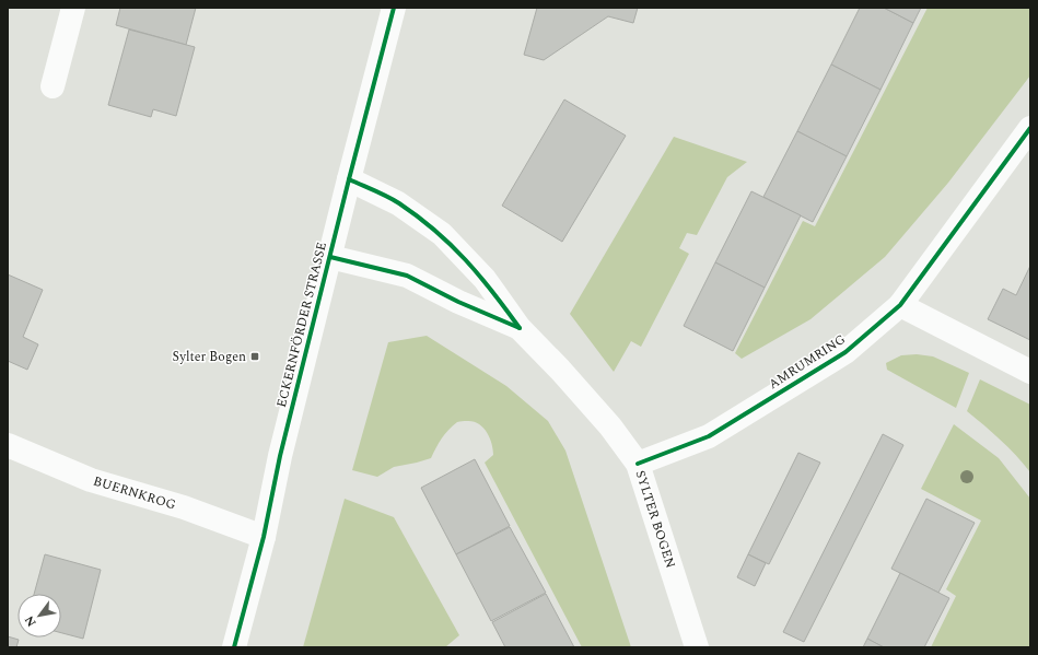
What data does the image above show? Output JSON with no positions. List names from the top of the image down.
{
  "streets": {
    "street": [
      "ECKERNFÖRDER STRASSE",
      "AMRUMRING",
      "BUERNKROG",
      "SYLTER BOGEN"
    ]
  },
  "crossings": [
    ["ECKERNFÖRDER STRASSE", "BUERNKROG"],
    ["ECKERNFÖRDER STRASSE", "SYLTER BOGEN"],
    ["AMRUMRING", "SYLTER BOGEN"]
  ],
  "places": {
    "transit": ["Sylter Bogen"]
  },
  "north": "bottom left"
}
